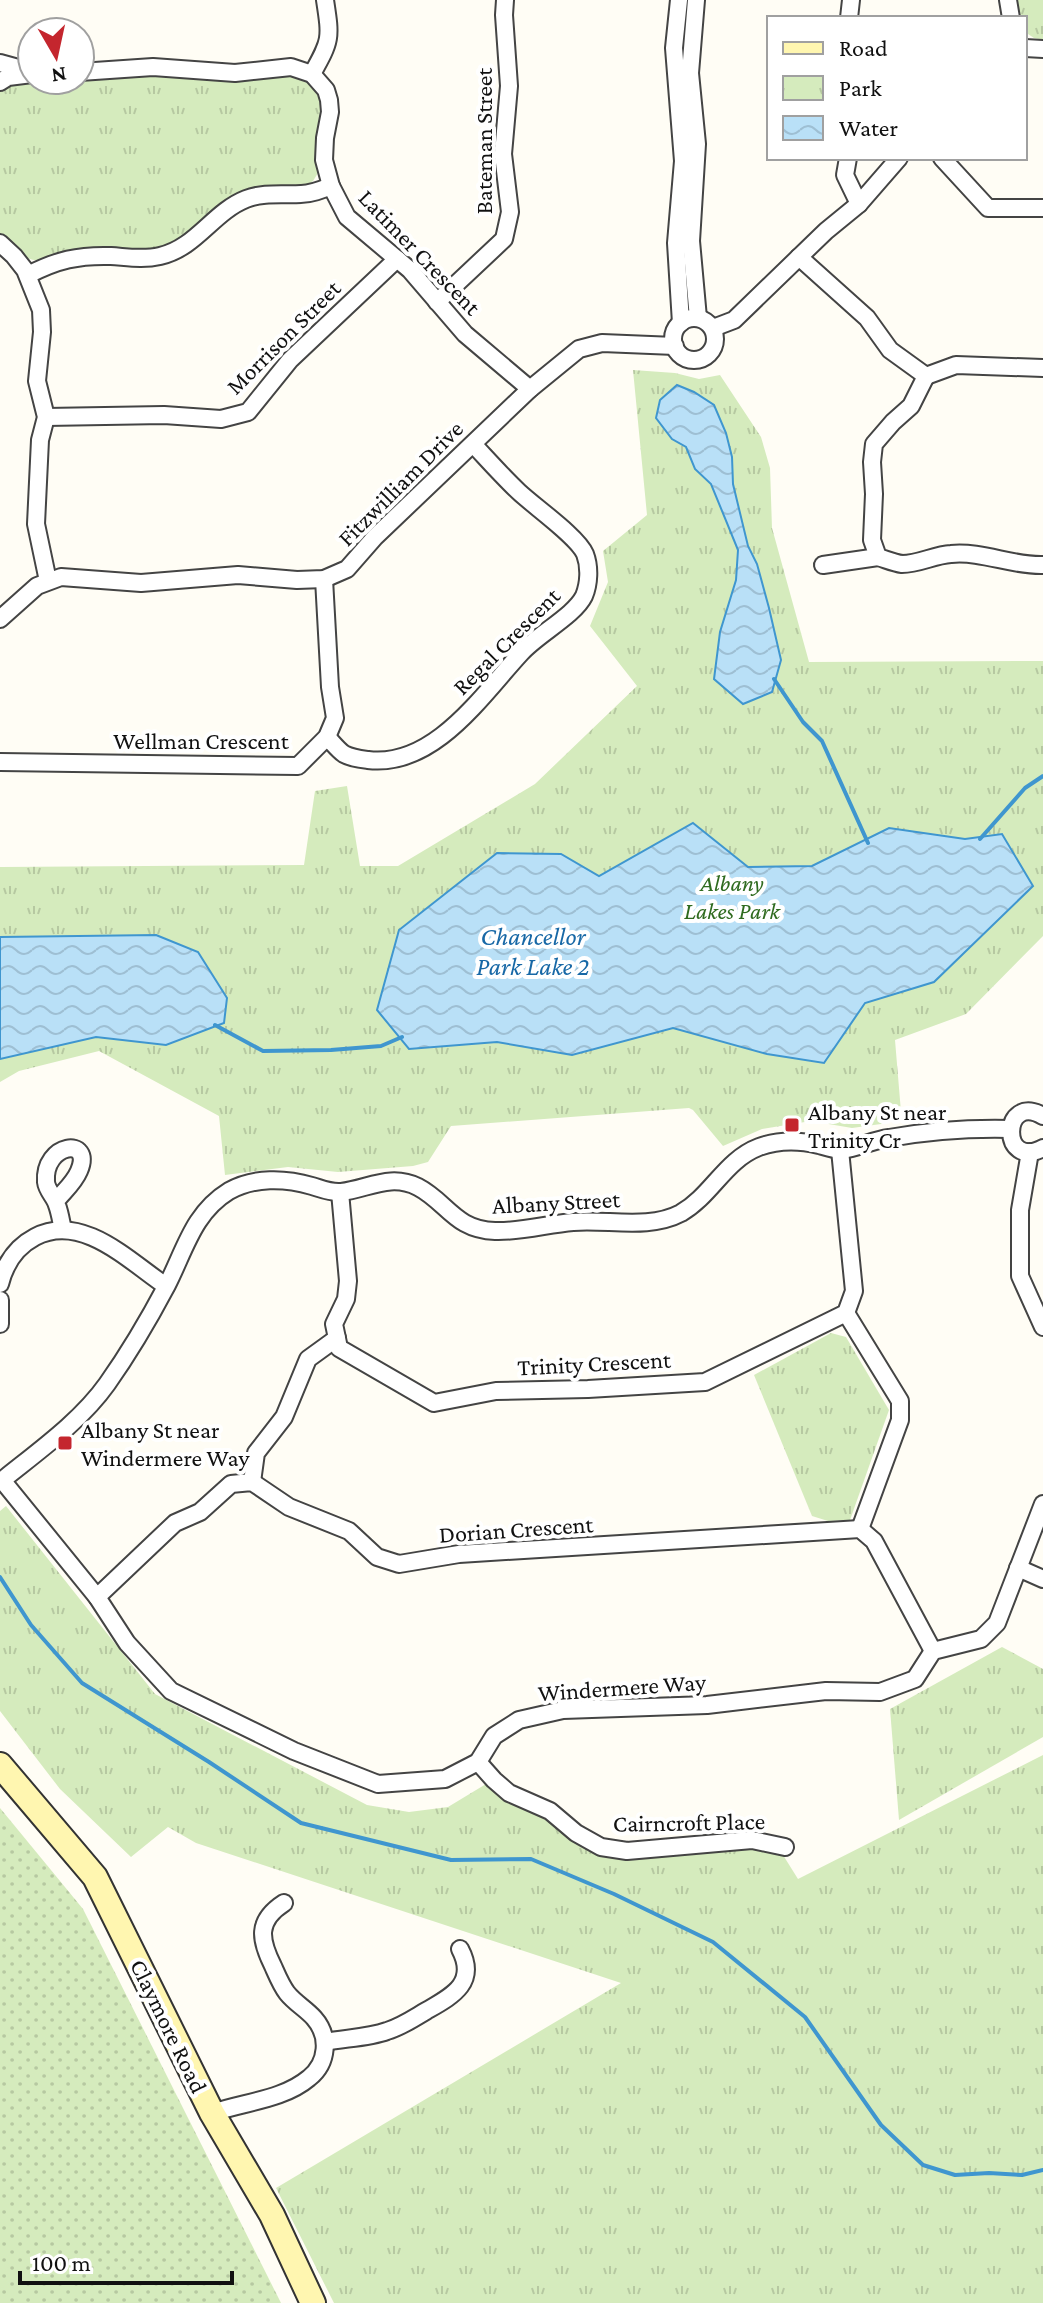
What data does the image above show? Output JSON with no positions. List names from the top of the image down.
{
  "streets": {
    "main road": ["Claymore Road"],
    "street": [
      "Bateman Street",
      "Latimer Crescent",
      "Morrison Street",
      "Fitzwilliam Drive",
      "Regal Crescent",
      "Wellman Crescent",
      "Albany Street",
      "Trinity Crescent",
      "Dorian Crescent",
      "Windermere Way",
      "Cairncroft Place"
    ]
  },
  "crossings": [
    ["Bateman Street", "Latimer Crescent"],
    ["Latimer Crescent", "Morrison Street"],
    ["Latimer Crescent", "Fitzwilliam Drive"],
    ["Fitzwilliam Drive", "Regal Crescent"],
    ["Regal Crescent", "Wellman Crescent"],
    ["Albany Street", "Windermere Way"],
    ["Windermere Way", "Cairncroft Place"]
  ],
  "water": ["Chancellor Park Lake 2"],
  "parks": ["Albany Lakes Park"],
  "places": {
    "transit": ["Albany St near Trinity Cr", "Albany St near Windermere Way"]
  },
  "legend": ["Road", "Park", "Water"],
  "scale_bar": "100 m",
  "north": "bottom"
}
